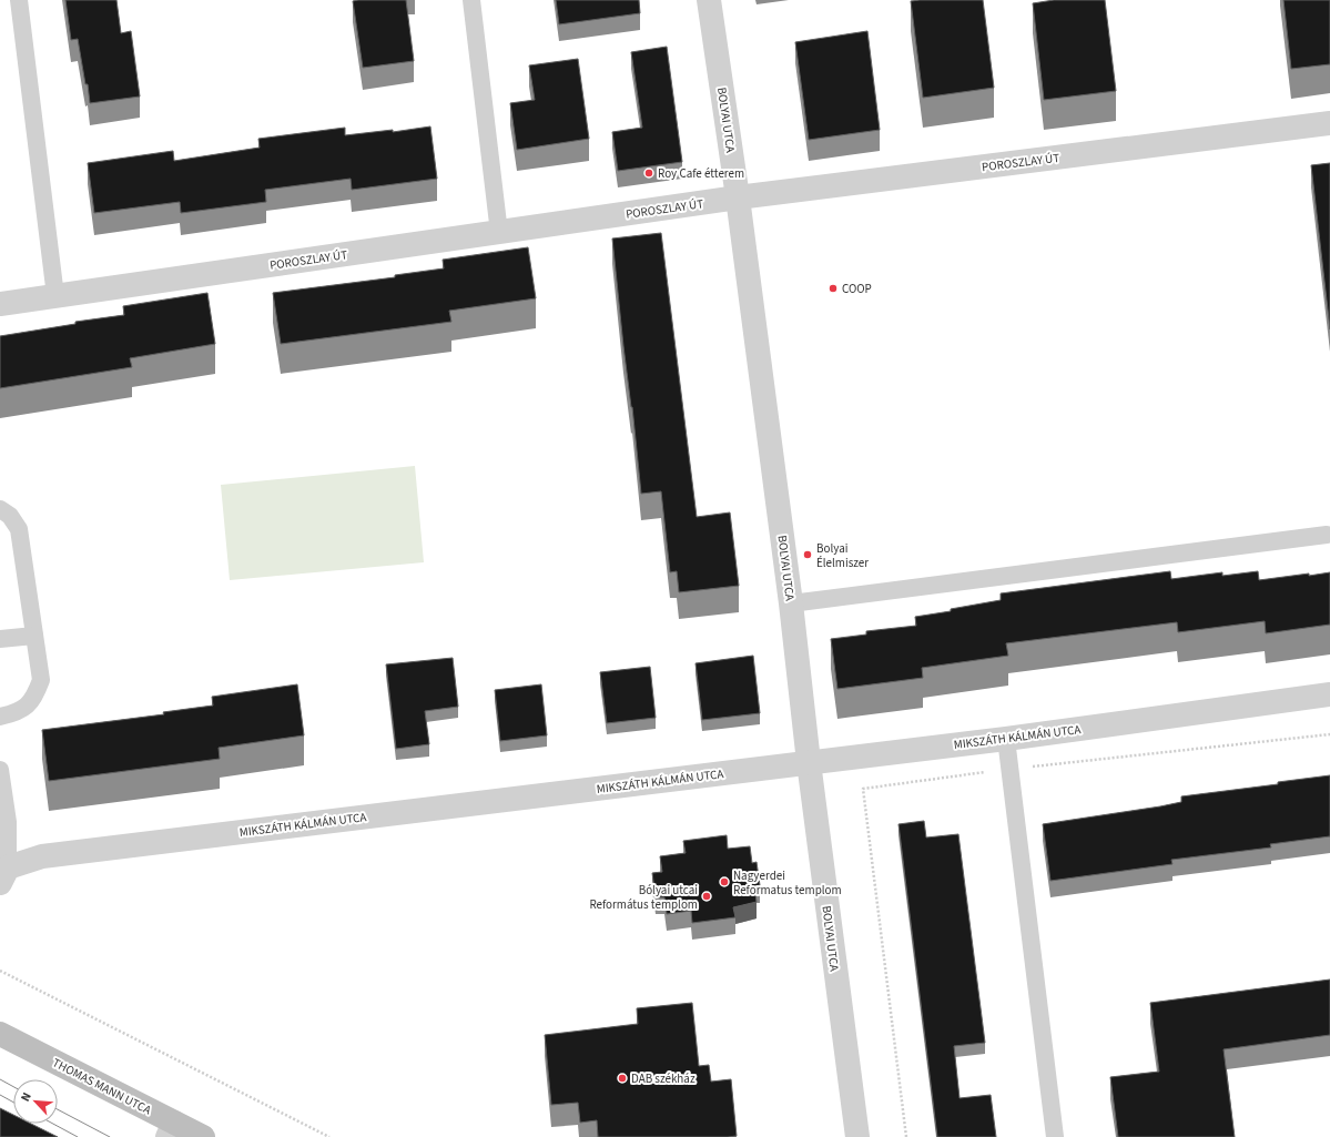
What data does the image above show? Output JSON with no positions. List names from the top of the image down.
{
  "streets": {
    "street": [
      "BOLYAI UTCA",
      "POROSZLAY ÚT",
      "MIKSZÁTH KÁLMÁN UTCA",
      "THOMAS MANN UTCA"
    ]
  },
  "crossings": [
    ["BOLYAI UTCA", "POROSZLAY ÚT"],
    ["BOLYAI UTCA", "MIKSZÁTH KÁLMÁN UTCA"]
  ],
  "places": [
    "Roy Cafe étterem",
    "COOP",
    "Bolyai Élelmiszer",
    "Nagyerdei Reformatus templom",
    "Bólyai utcai Református templom",
    "DAB székház"
  ],
  "north": "top left"
}
